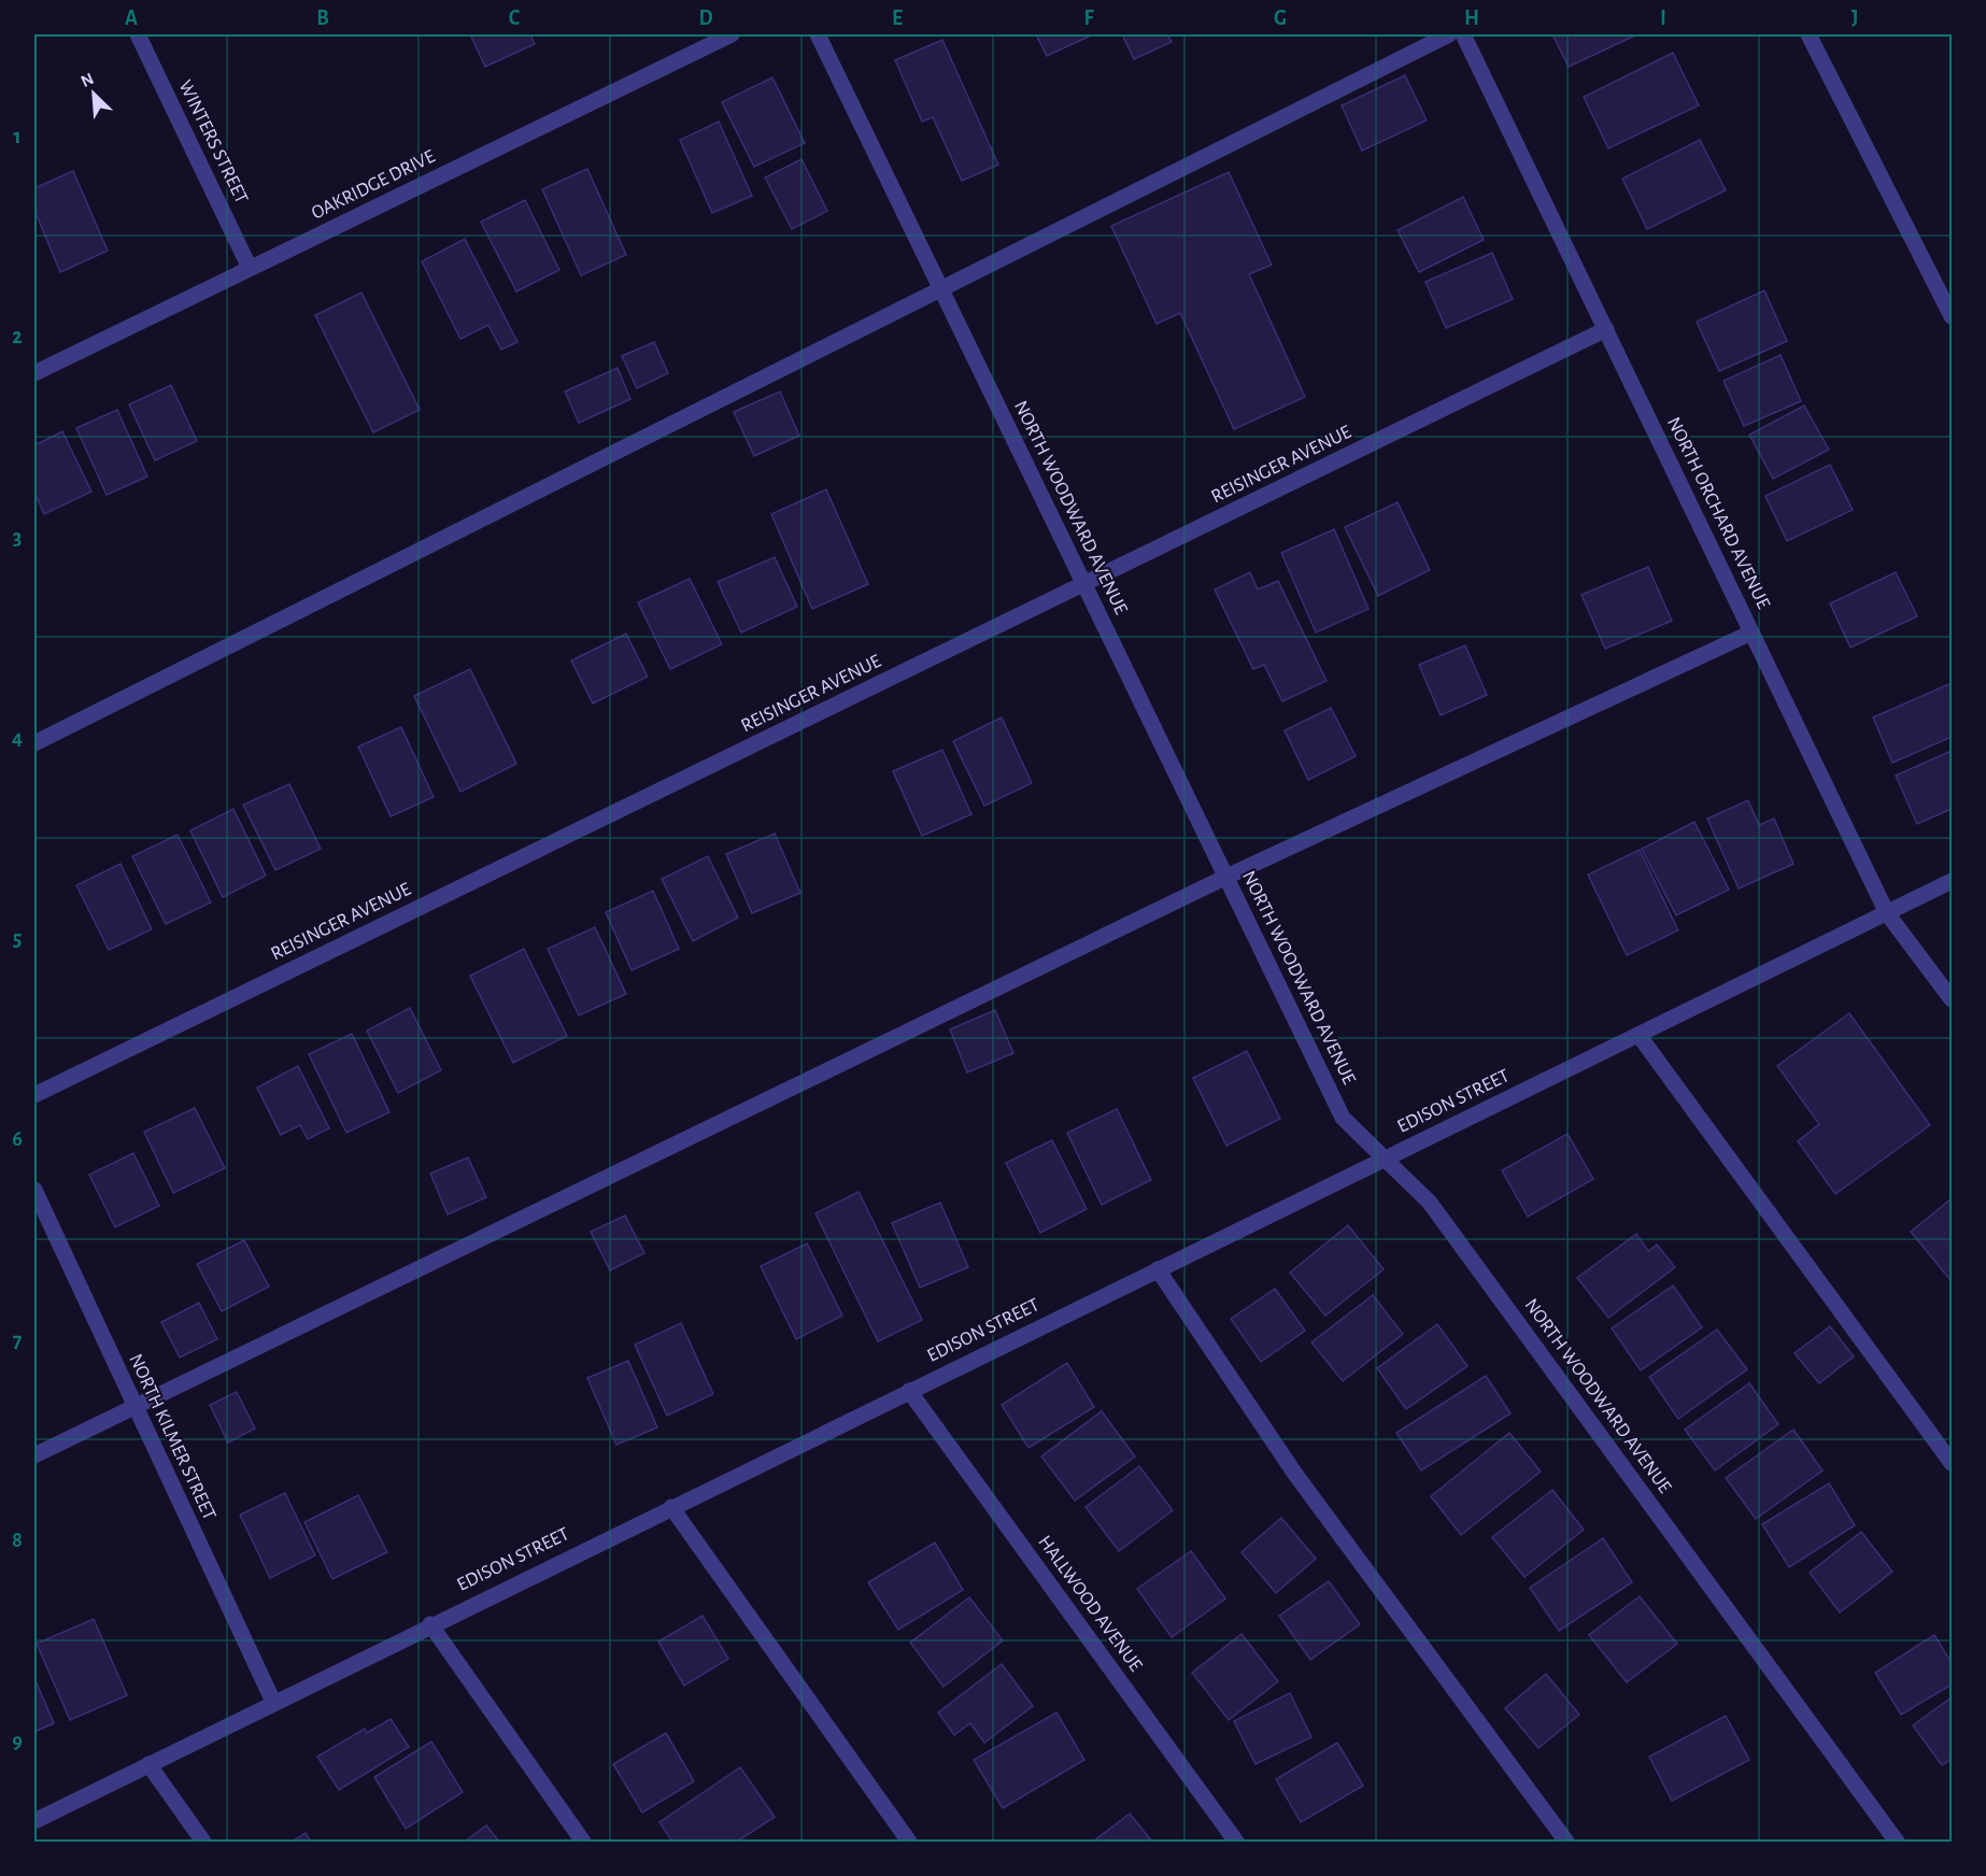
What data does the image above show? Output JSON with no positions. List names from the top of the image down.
{
  "streets": {
    "street": [
      "WINTERS STREET",
      "OAKRIDGE DRIVE",
      "REISINGER AVENUE",
      "NORTH WOODWARD AVENUE",
      "NORTH ORCHARD AVENUE",
      "EDISON STREET",
      "NORTH KILMER STREET",
      "HALLWOOD AVENUE"
    ]
  },
  "crossings": [
    ["WINTERS STREET", "OAKRIDGE DRIVE"],
    ["REISINGER AVENUE", "NORTH WOODWARD AVENUE"],
    ["REISINGER AVENUE", "NORTH ORCHARD AVENUE"],
    ["NORTH WOODWARD AVENUE", "EDISON STREET"],
    ["NORTH ORCHARD AVENUE", "EDISON STREET"],
    ["EDISON STREET", "NORTH KILMER STREET"],
    ["EDISON STREET", "HALLWOOD AVENUE"]
  ],
  "north": "top left",
  "grid": {
    "columns": [
      "A",
      "B",
      "C",
      "D",
      "E",
      "F",
      "G",
      "H",
      "I",
      "J"
    ],
    "rows": [
      "1",
      "2",
      "3",
      "4",
      "5",
      "6",
      "7",
      "8",
      "9"
    ]
  }
}
